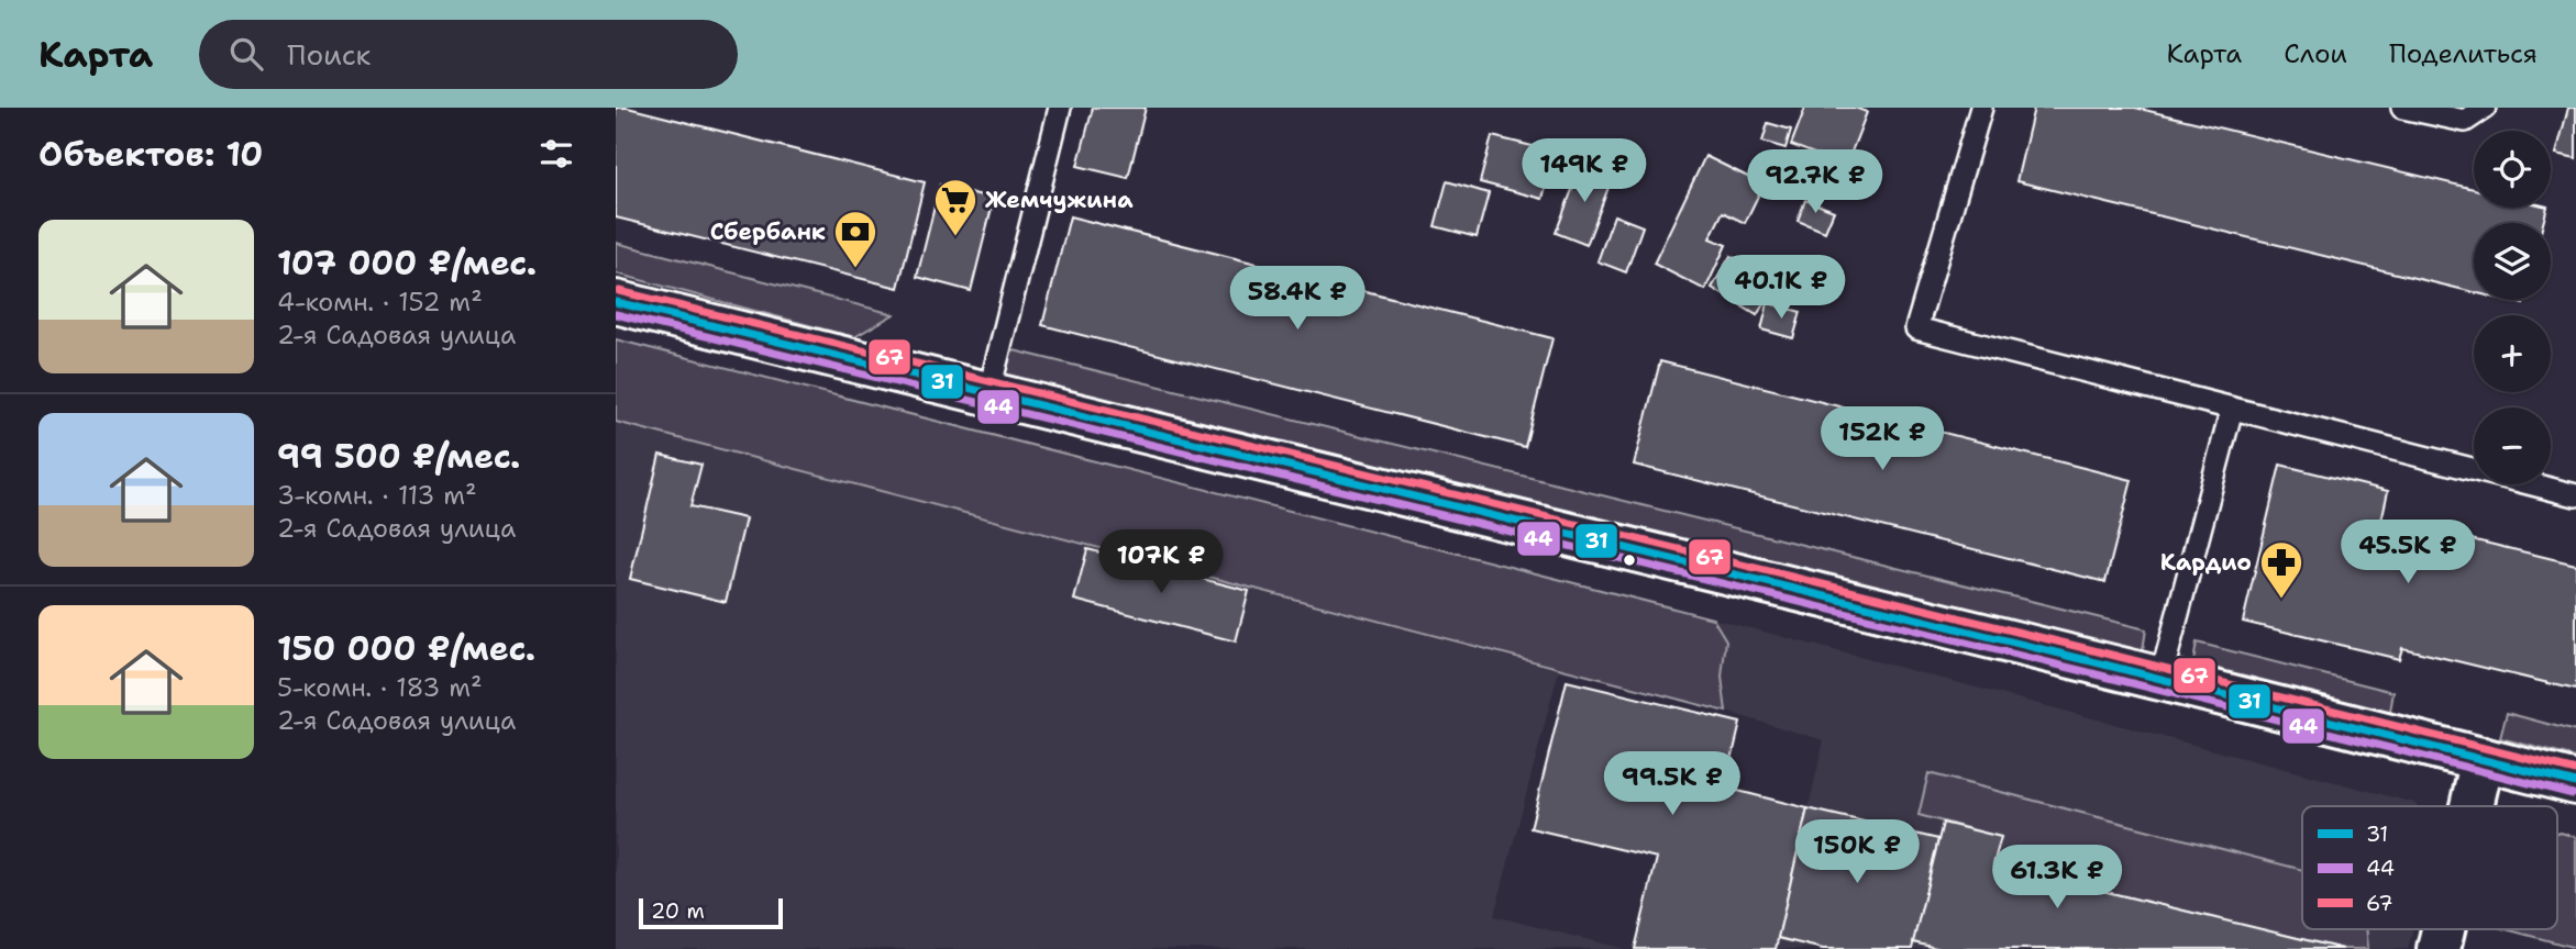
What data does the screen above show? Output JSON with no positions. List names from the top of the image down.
{
  "places": {
    "supermarket": ["Жемчужина"],
    "bank": ["Сбербанк"],
    "pharmacy": ["Кардио"]
  },
  "lines": ["transit line 67", "transit line 31", "transit line 44"],
  "legend": ["31", "44", "67"],
  "scale_bar": "20 m",
  "page": {
    "header": "Карта",
    "search": "Поиск",
    "nav": ["Карта", "Слои", "Поделиться"],
    "heading": "Объектов: 10",
    "map_buttons": ["+", "−"],
    "price": [
      "149K ₽",
      "92.7K ₽",
      "40.1K ₽",
      "58.4K ₽",
      "152K ₽",
      "45.5K ₽",
      "107K ₽",
      "99.5K ₽",
      "150K ₽",
      "61.3K ₽"
    ],
    "list": [
      {
        "name": "107 000 ₽/мес.",
        "note": "4-комн. · 152 m² · 2-я Садовая улица"
      },
      {
        "name": "99 500 ₽/мес.",
        "note": "3-комн. · 113 m² · 2-я Садовая улица"
      },
      {
        "name": "150 000 ₽/мес.",
        "note": "5-комн. · 183 m² · 2-я Садовая улица"
      }
    ],
    "scale": "20 m"
  }
}
